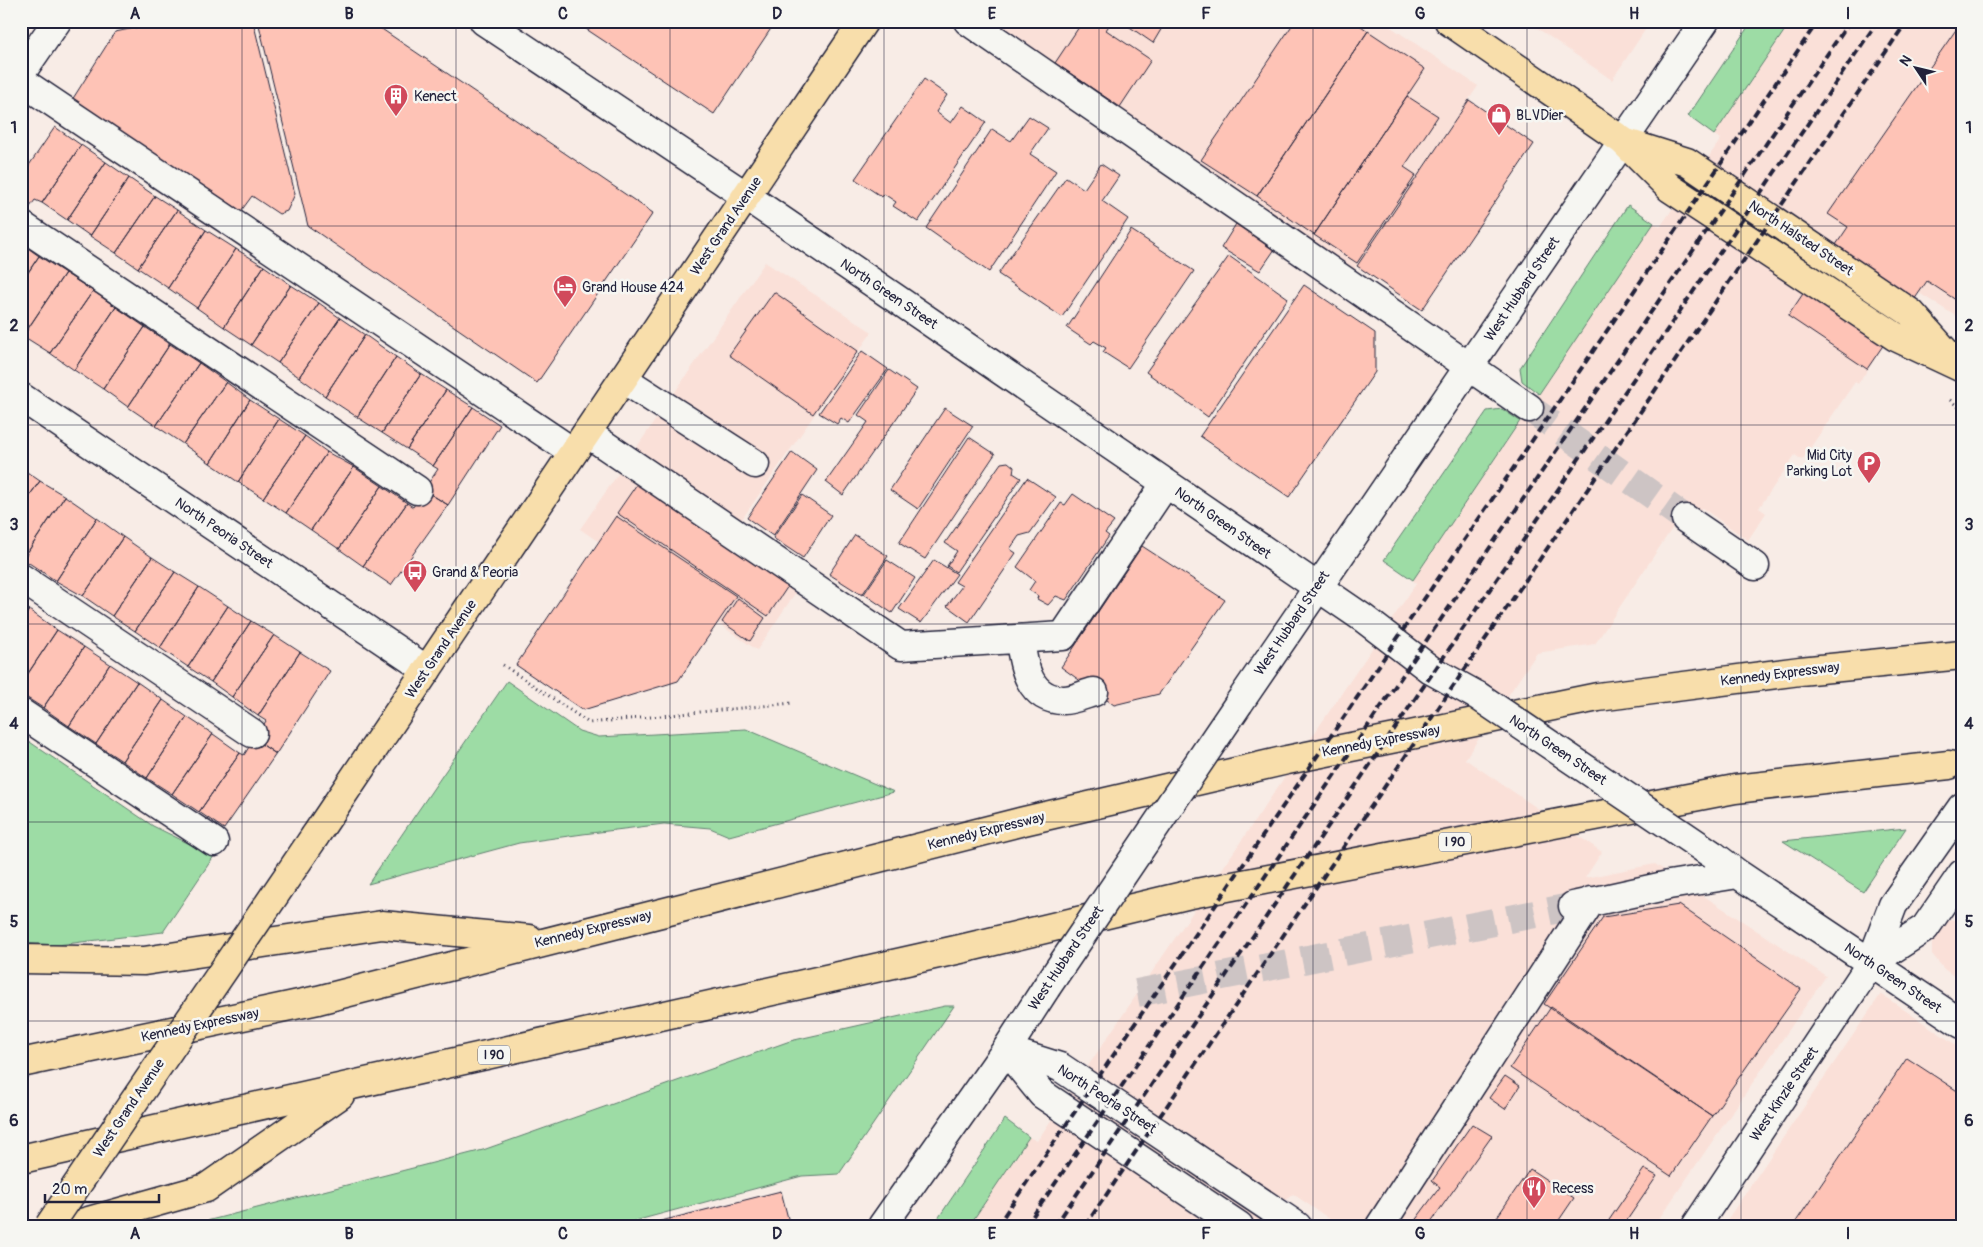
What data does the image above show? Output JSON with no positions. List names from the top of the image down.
{
  "streets": {
    "main road": [
      "West Grand Avenue",
      "North Halsted Street",
      "Kennedy Expressway",
      "I 90"
    ],
    "street": [
      "West Hubbard Street",
      "North Green Street",
      "North Peoria Street",
      "West Kinzie Street"
    ]
  },
  "crossings": [
    ["West Grand Avenue", "North Green Street"],
    ["West Grand Avenue", "North Peoria Street"],
    ["North Halsted Street", "West Hubbard Street"],
    ["West Hubbard Street", "North Green Street"],
    ["West Hubbard Street", "North Peoria Street"],
    ["North Green Street", "West Kinzie Street"]
  ],
  "places": {
    "building": ["Kenect"],
    "shop": ["BLVDier"],
    "hotel": ["Grand House 424"],
    "parking": ["Mid City Parking Lot"],
    "bus stop": ["Grand & Peoria"],
    "restaurant": ["Recess"]
  },
  "scale_bar": "20 m",
  "north": "top left",
  "grid": {
    "columns": [
      "A",
      "B",
      "C",
      "D",
      "E",
      "F",
      "G",
      "H",
      "I"
    ],
    "rows": [
      "1",
      "2",
      "3",
      "4",
      "5",
      "6"
    ]
  }
}
